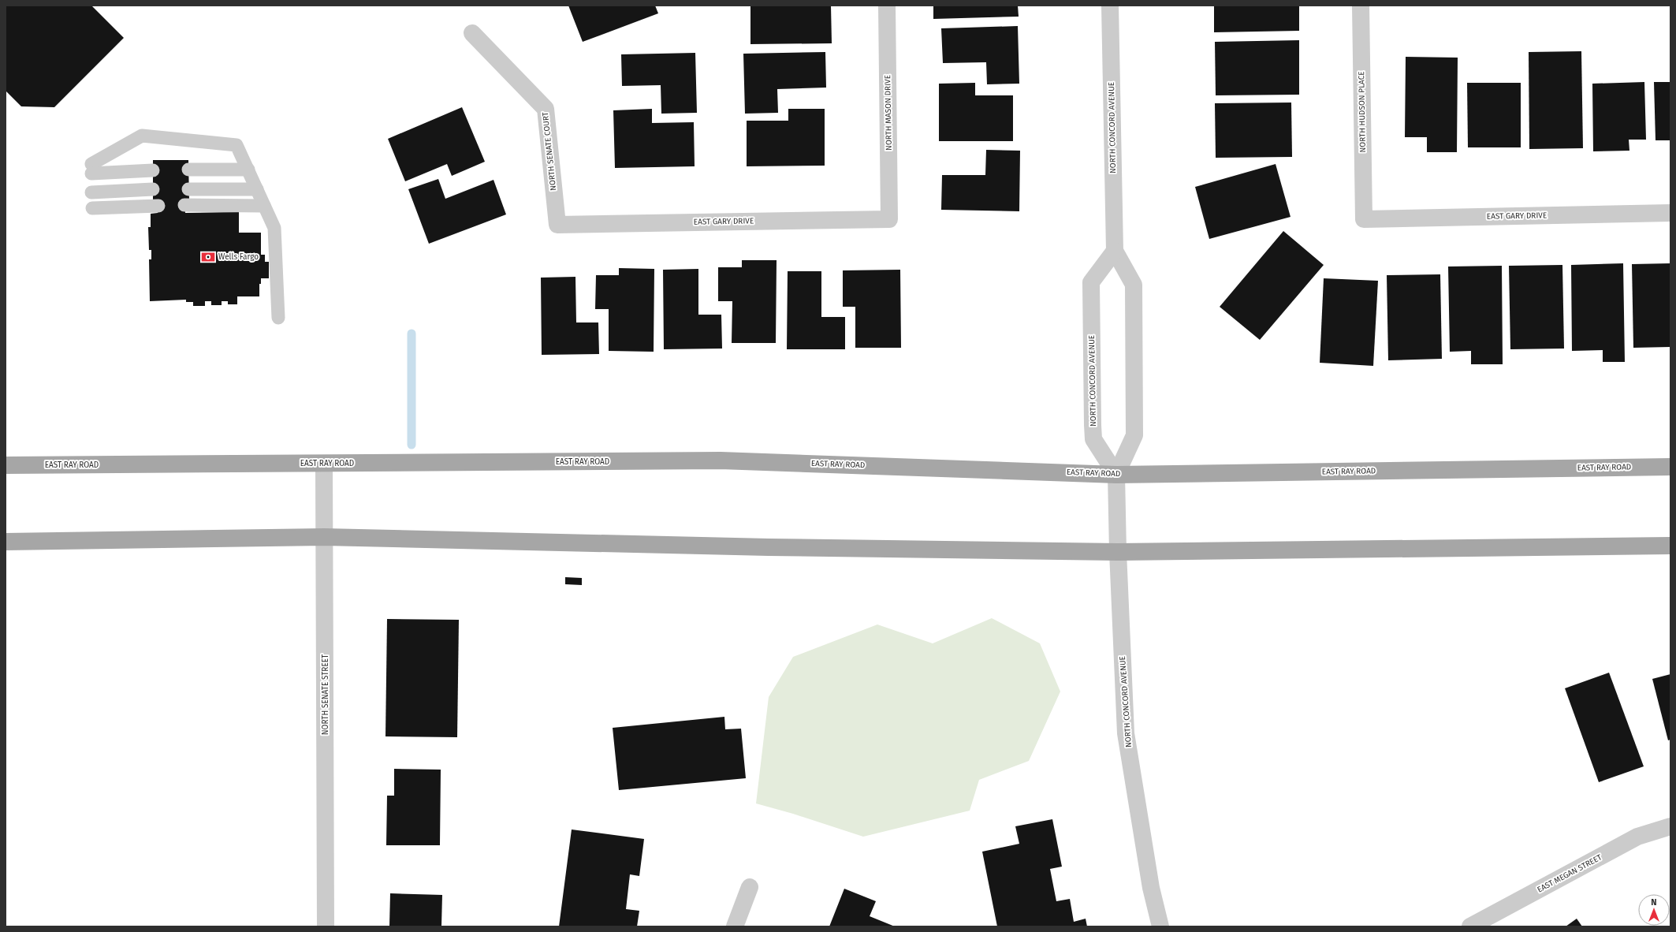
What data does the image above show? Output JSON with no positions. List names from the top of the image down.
{
  "streets": {
    "main road": ["EAST RAY ROAD"],
    "street": [
      "NORTH HUDSON PLACE",
      "NORTH MASON DRIVE",
      "NORTH CONCORD AVENUE",
      "NORTH SENATE COURT",
      "EAST GARY DRIVE",
      "NORTH SENATE STREET",
      "EAST MEGAN STREET"
    ]
  },
  "crossings": [
    ["NORTH HUDSON PLACE", "EAST GARY DRIVE"],
    ["NORTH MASON DRIVE", "EAST GARY DRIVE"],
    ["NORTH CONCORD AVENUE", "EAST RAY ROAD"],
    ["NORTH SENATE COURT", "EAST GARY DRIVE"],
    ["EAST RAY ROAD", "NORTH SENATE STREET"]
  ],
  "places": {
    "bank": ["Wells Fargo"]
  },
  "north": "top"
}
